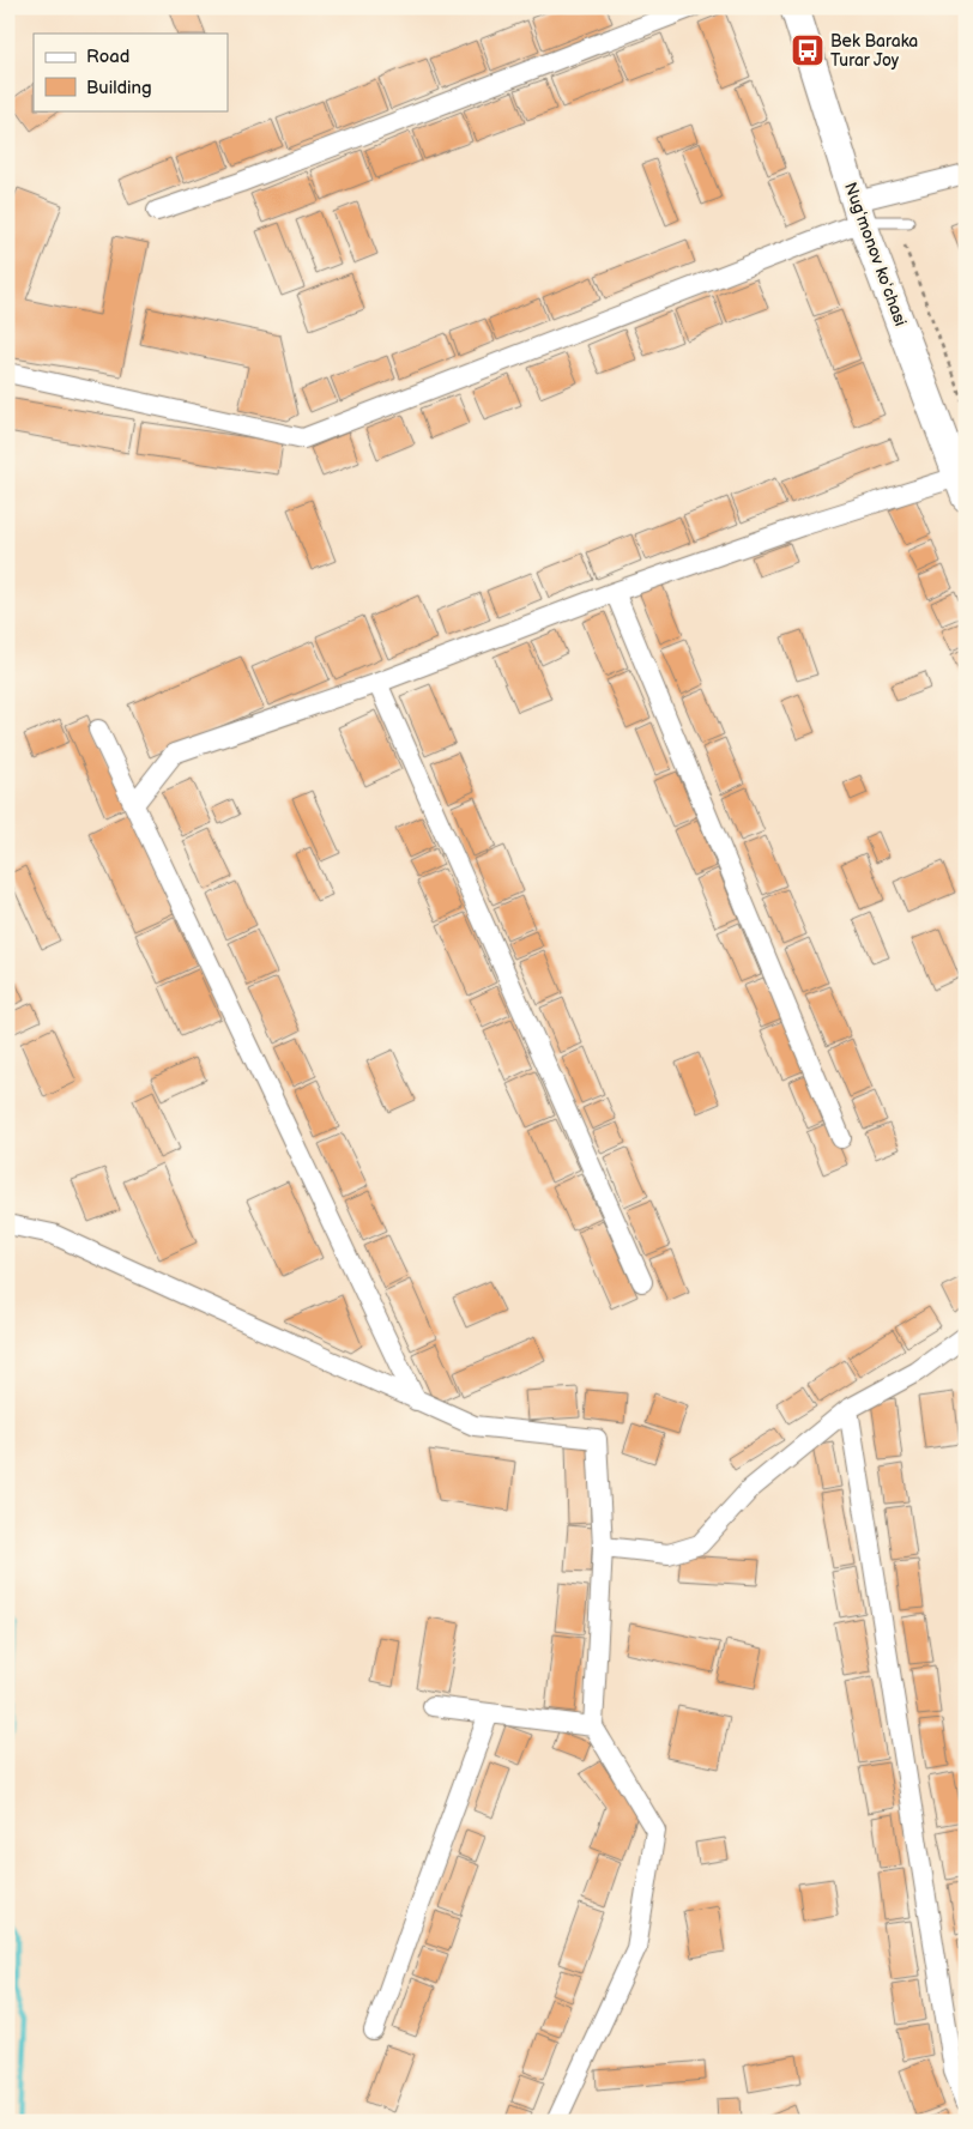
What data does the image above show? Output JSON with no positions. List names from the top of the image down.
{
  "streets": {
    "main road": ["Nugʻmonov koʻchasi"]
  },
  "places": {
    "bus stop": ["Bek Baraka Turar Joy"]
  },
  "legend": ["Road", "Building"]
}
